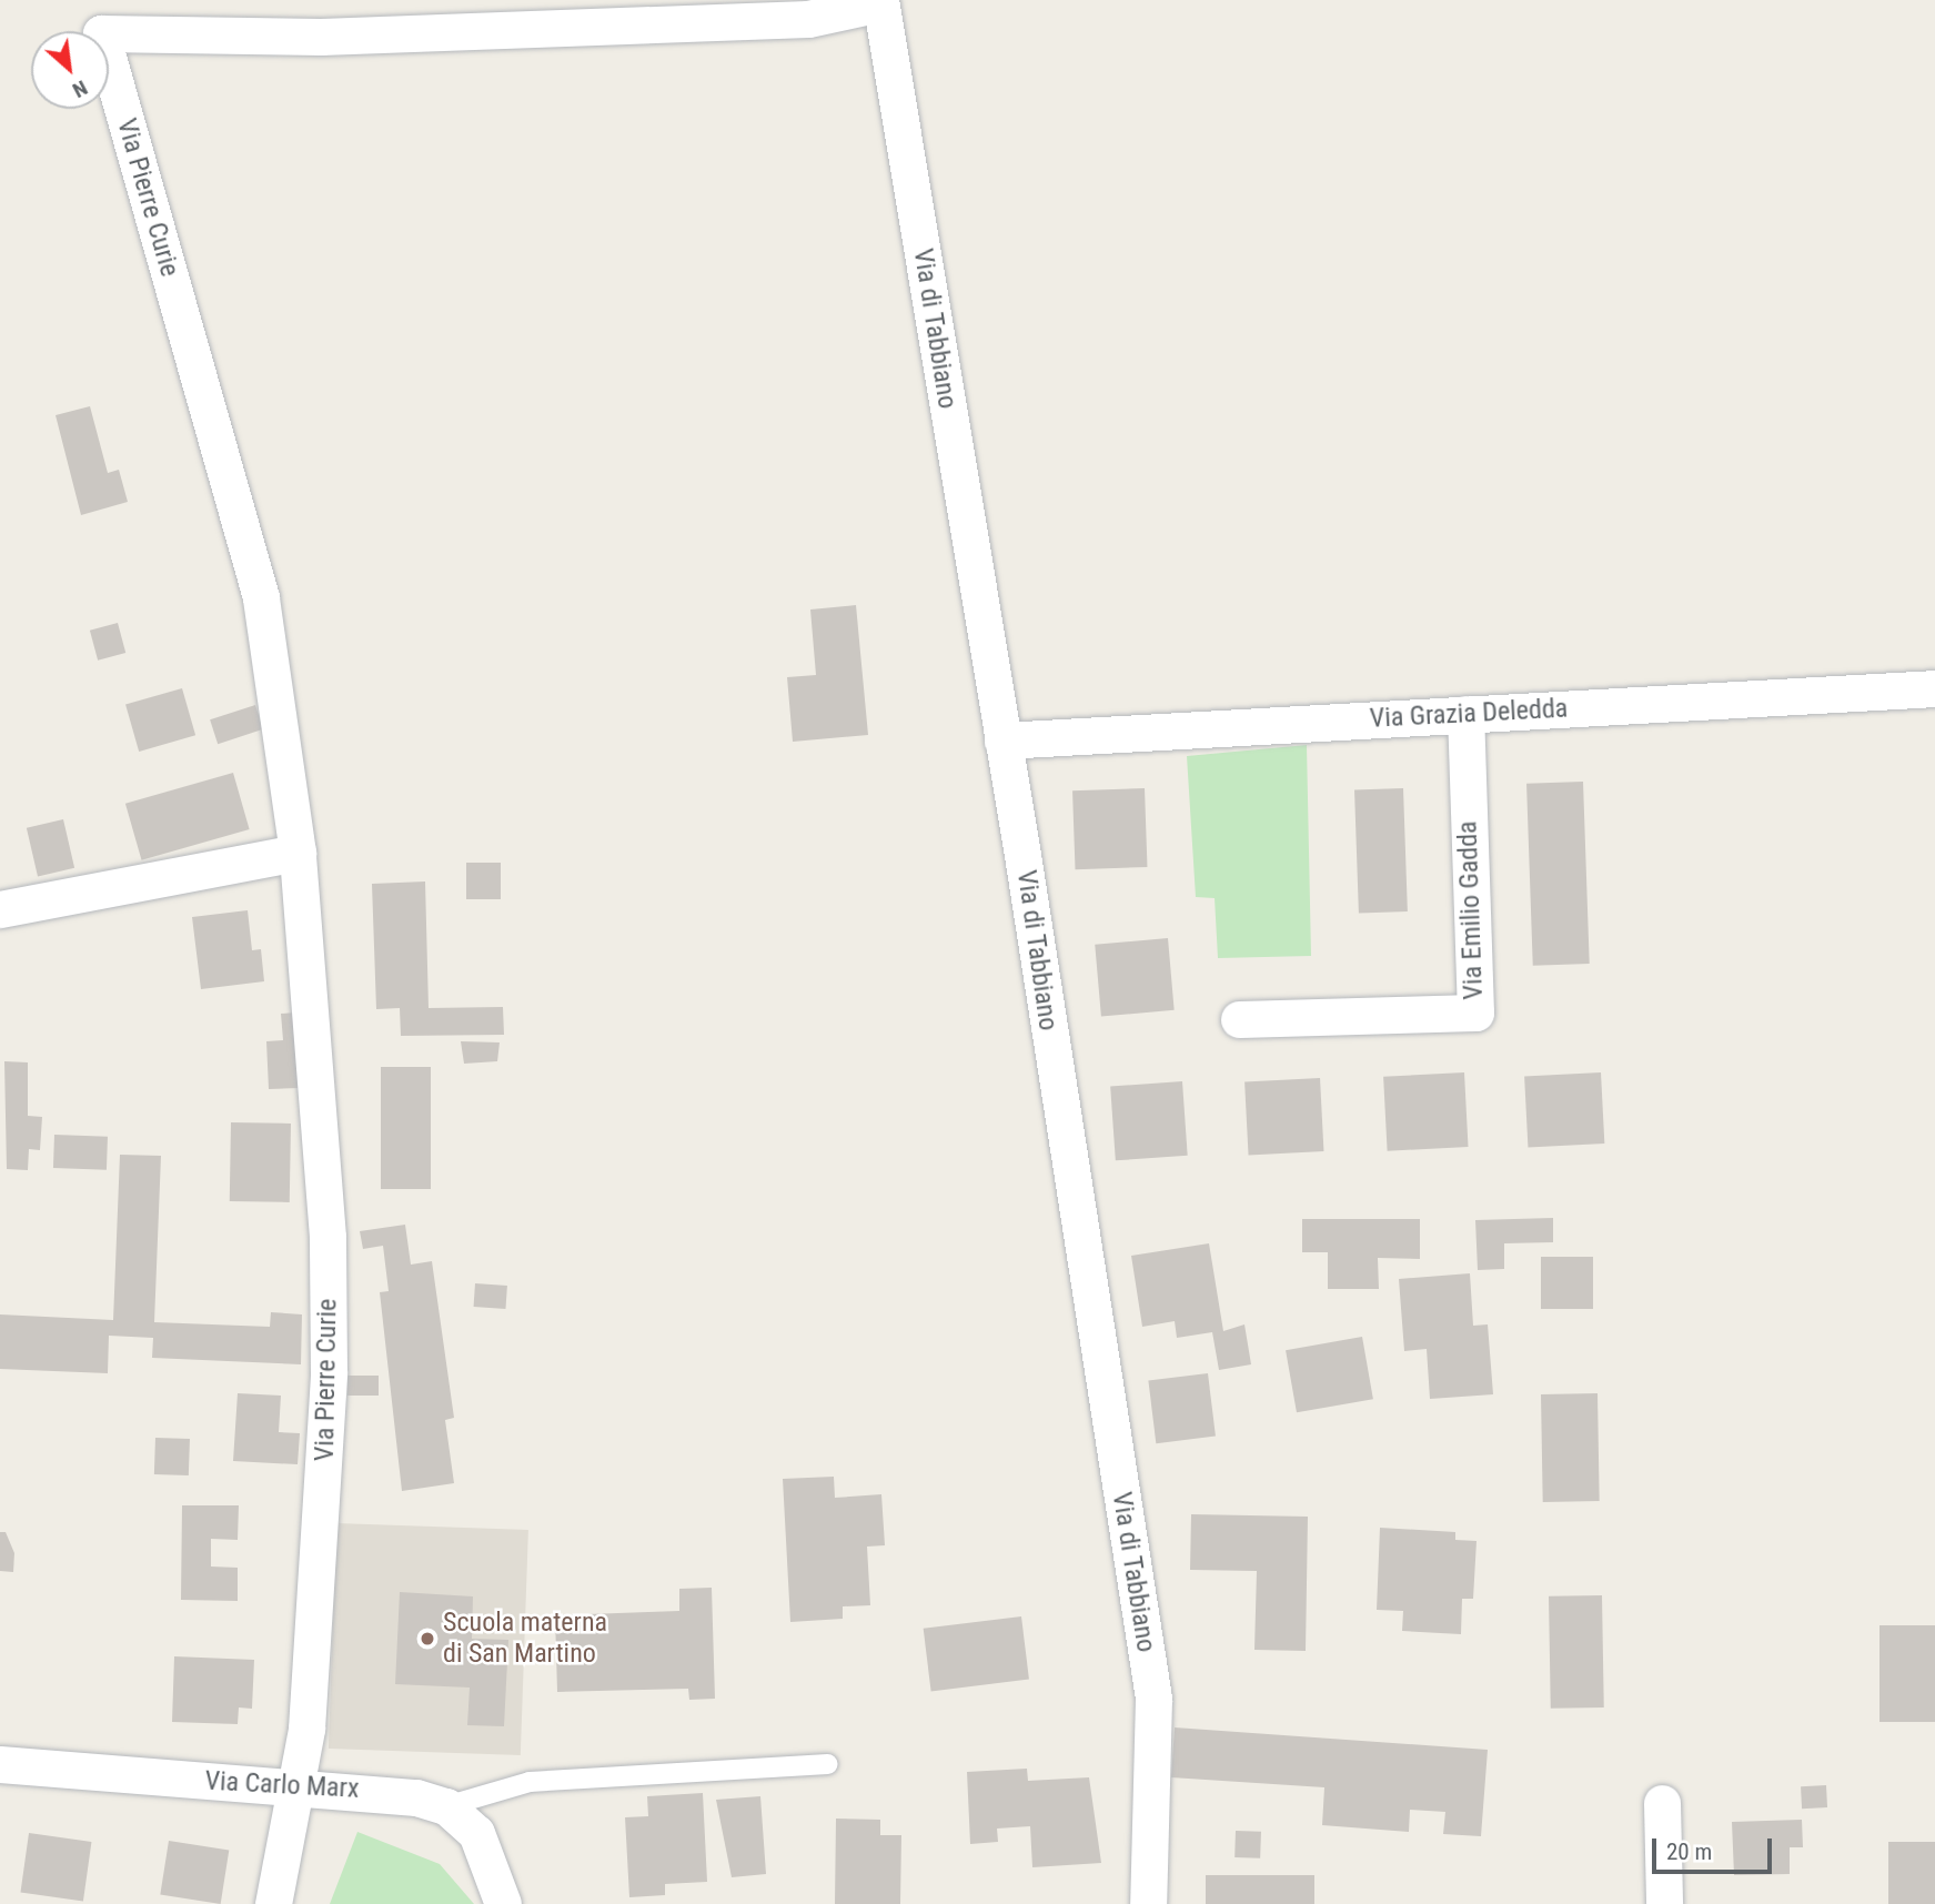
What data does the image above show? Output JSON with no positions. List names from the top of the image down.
{
  "streets": {
    "street": [
      "Via Pierre Curie",
      "Via di Tabbiano",
      "Via Grazia Deledda",
      "Via Emilio Gadda",
      "Via Carlo Marx"
    ]
  },
  "crossings": [
    ["Via Pierre Curie", "Via di Tabbiano"],
    ["Via Pierre Curie", "Via Carlo Marx"],
    ["Via di Tabbiano", "Via Grazia Deledda"],
    ["Via Grazia Deledda", "Via Emilio Gadda"]
  ],
  "places": ["Scuola materna di San Martino"],
  "scale_bar": "20 m",
  "north": "bottom right"
}
